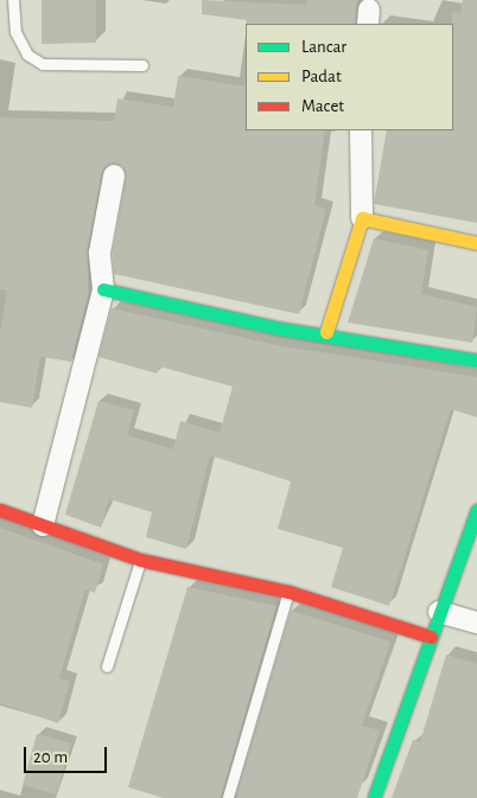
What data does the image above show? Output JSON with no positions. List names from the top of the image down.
{
  "legend": ["Lancar", "Padat", "Macet"],
  "scale_bar": "20 m"
}
